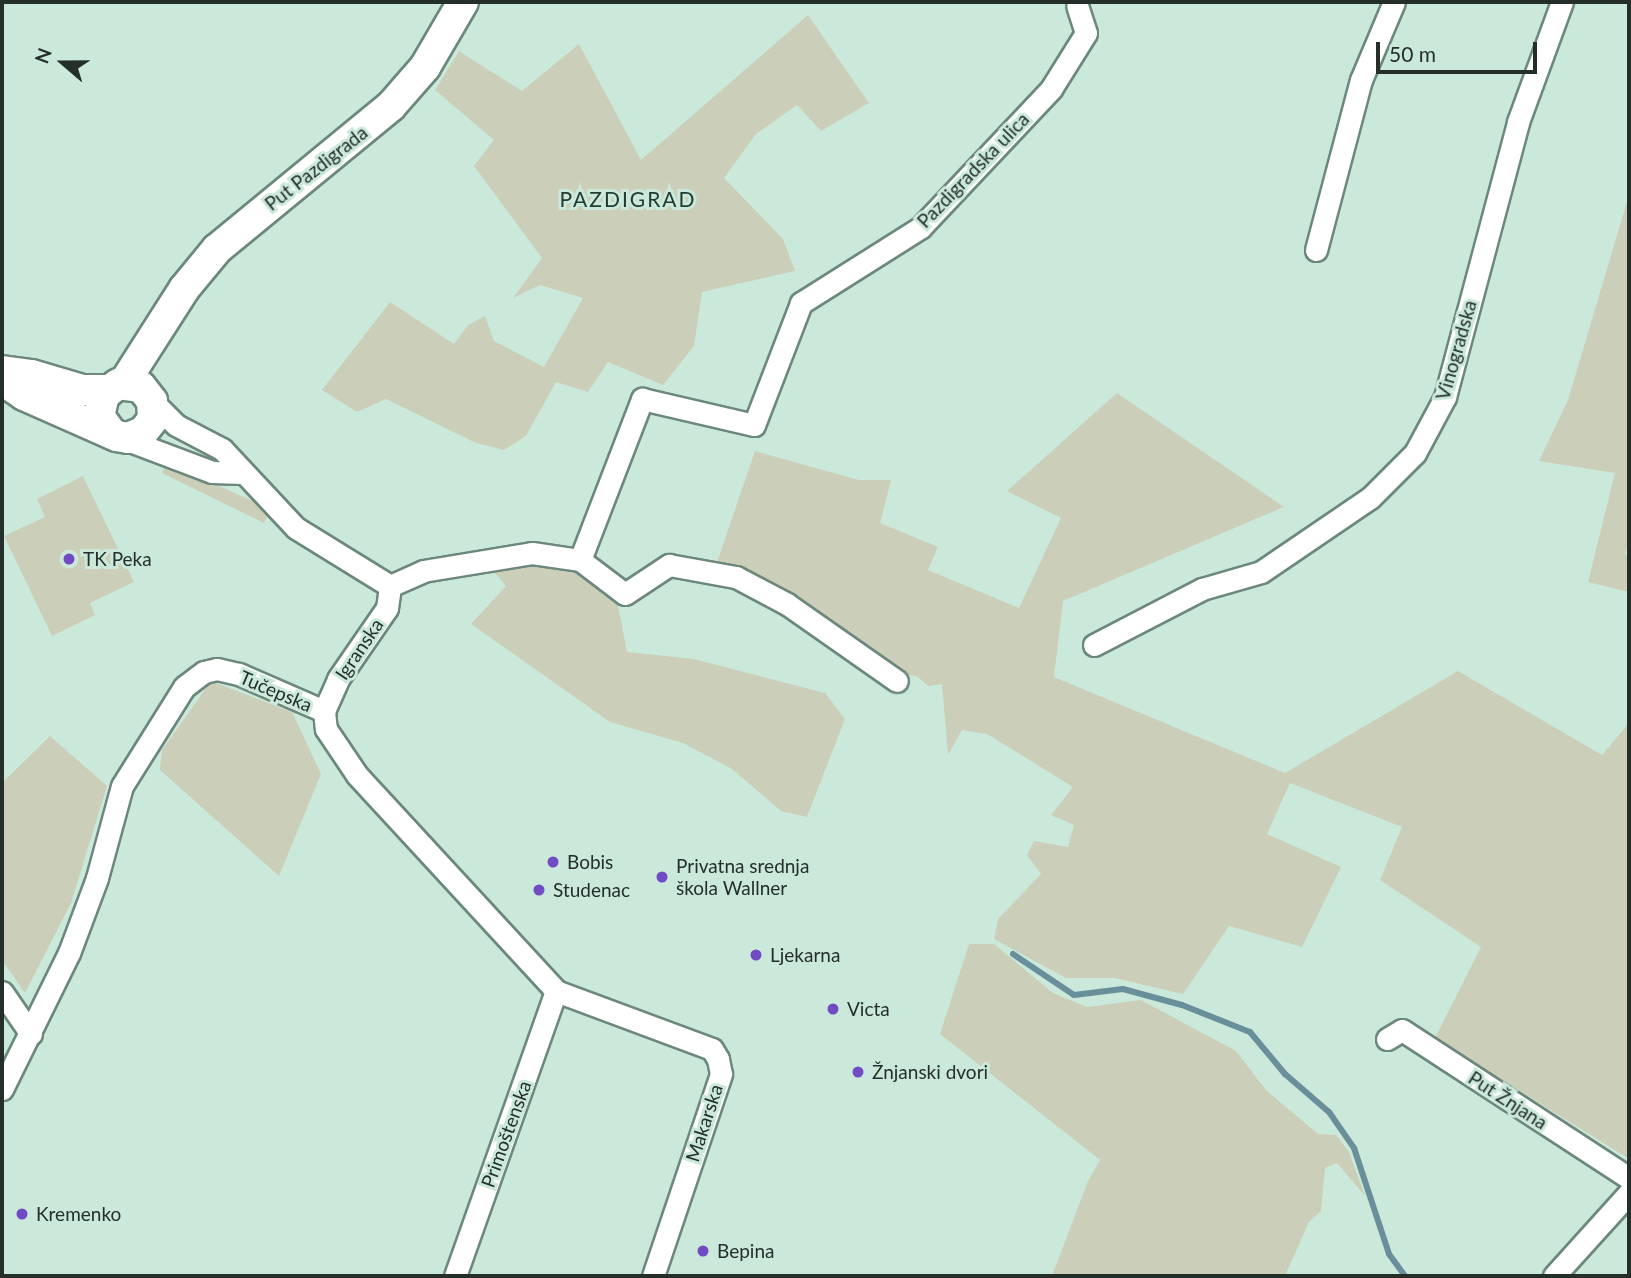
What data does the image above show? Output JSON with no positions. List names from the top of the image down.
{
  "streets": {
    "street": [
      "Put Pazdigrada",
      "Pazdigradska ulica",
      "Vinogradska",
      "Igranska",
      "Tučepska",
      "Put Žnjana",
      "Makarska",
      "Primoštenska"
    ]
  },
  "crossings": [
    ["Igranska", "Tučepska"],
    ["Tučepska", "Makarska"],
    ["Tučepska", "Primoštenska"],
    ["Makarska", "Primoštenska"]
  ],
  "districts": ["PAZDIGRAD"],
  "places": [
    "TK Peka",
    "Bobis",
    "Privatna srednja škola Wallner",
    "Studenac",
    "Ljekarna",
    "Victa",
    "Žnjanski dvori",
    "Kremenko",
    "Bepina"
  ],
  "scale_bar": "50 m",
  "north": "left"
}
